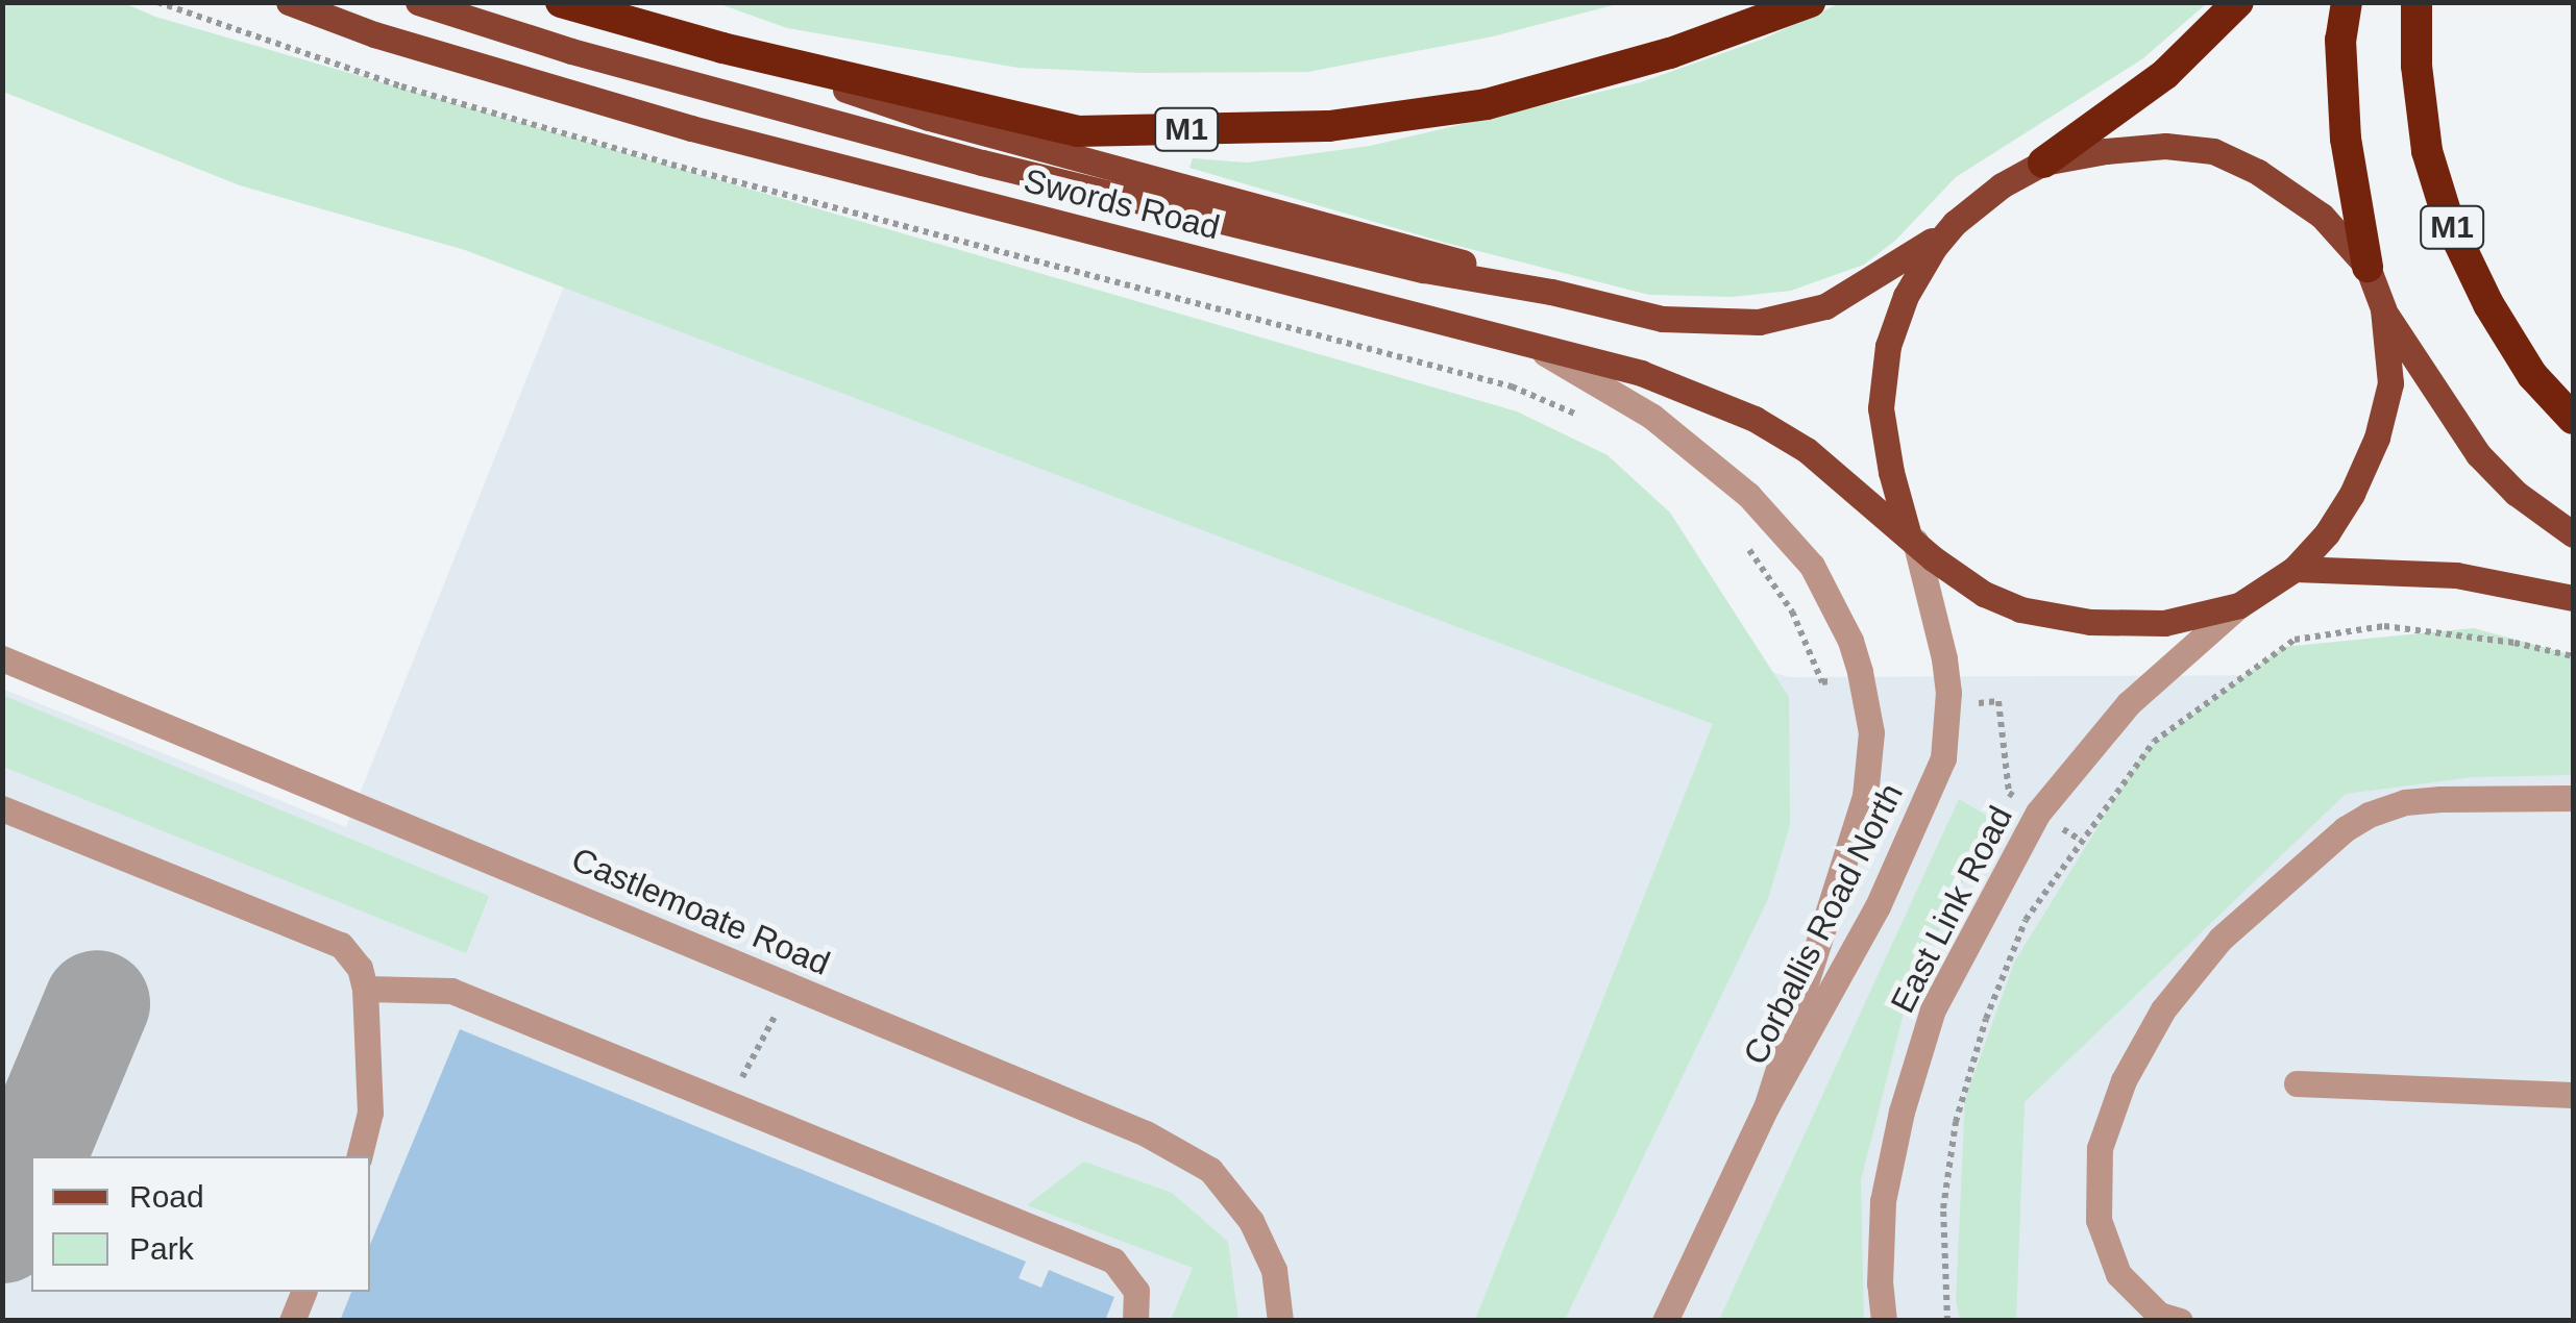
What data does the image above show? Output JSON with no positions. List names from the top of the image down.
{
  "streets": {
    "highway": ["M1"],
    "main road": ["Swords Road"],
    "street": ["East Link Road", "Castlemoate Road", "Corballis Road North"]
  },
  "crossings": [
    ["Swords Road", "East Link Road"],
    ["Swords Road", "Corballis Road North"]
  ],
  "legend": ["Road", "Park"]
}
